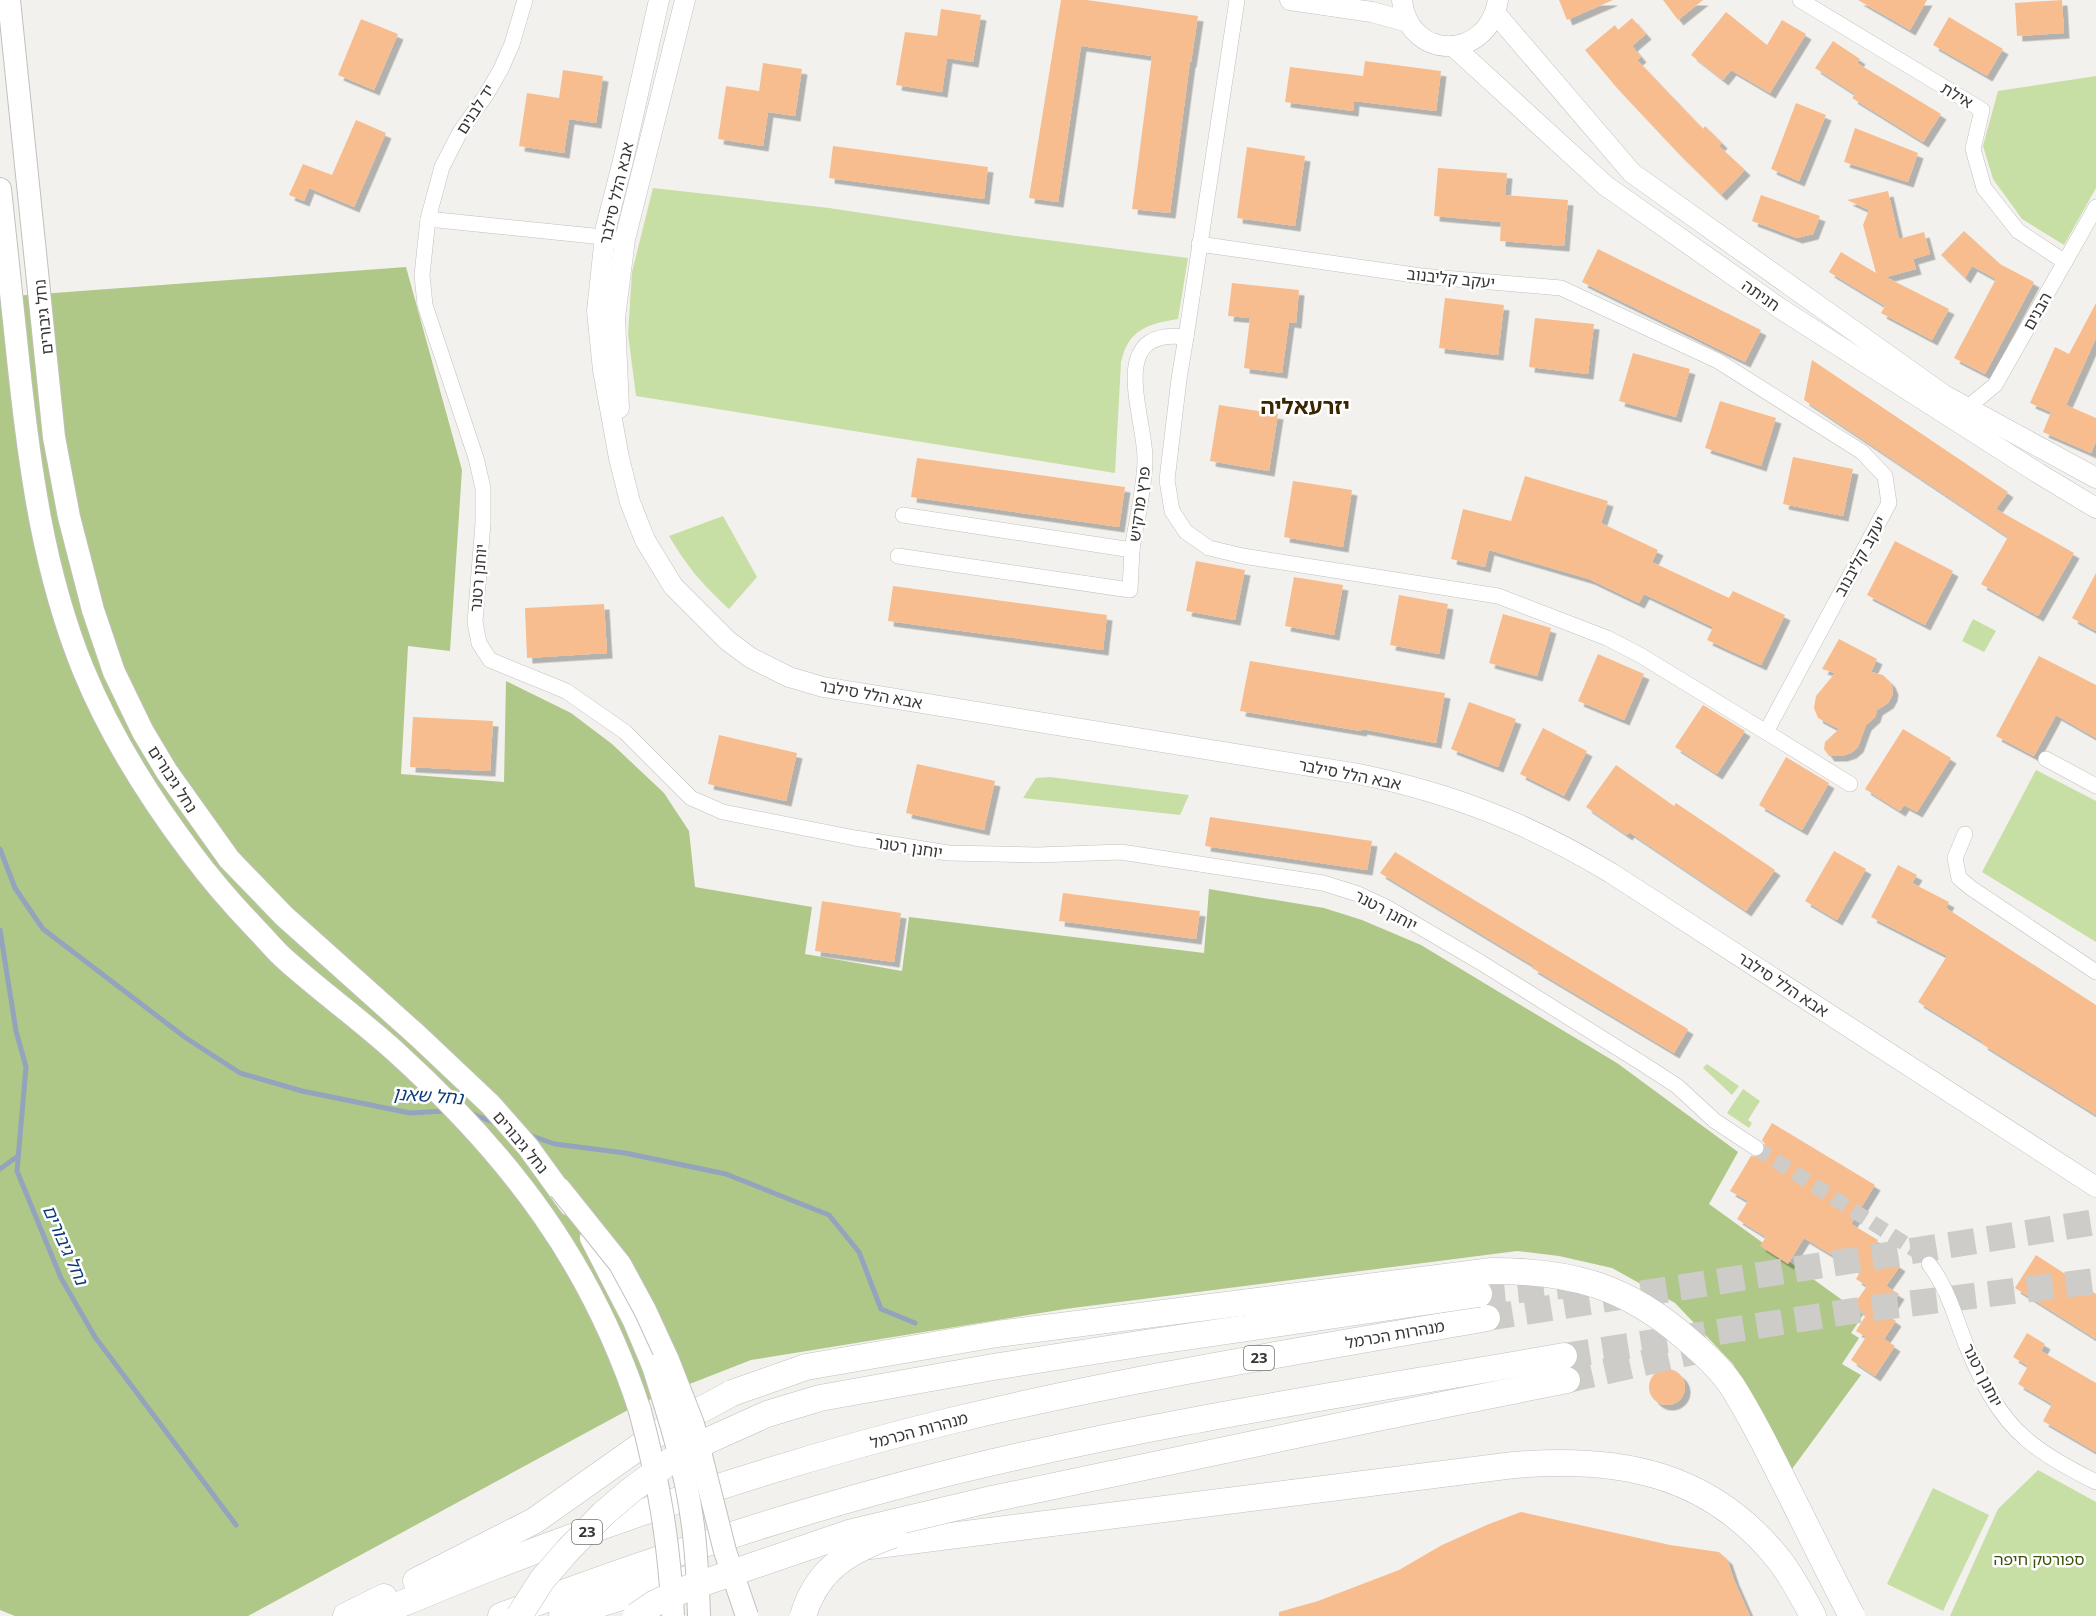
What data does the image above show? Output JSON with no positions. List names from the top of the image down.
{
  "streets": {
    "highway": ["מנהרות הכרמל", "23"],
    "main road": ["נחל גיבורים"],
    "street": [
      "אילת",
      "יד לבנים",
      "אבא הלל סילבר",
      "יעקב קליבנוב",
      "חניתה",
      "הבנים",
      "פרץ מרקיש",
      "יוחנן רטנר"
    ]
  },
  "crossings": [
    ["אילת", "הבנים"],
    ["יד לבנים", "יוחנן רטנר"],
    ["יעקב קליבנוב", "פרץ מרקיש"],
    ["חניתה", "הבנים"]
  ],
  "districts": ["יזרעאליה"],
  "water": ["נחל שאנן", "נחל גיבורים"],
  "parks": ["ספורטק חיפה"]
}
